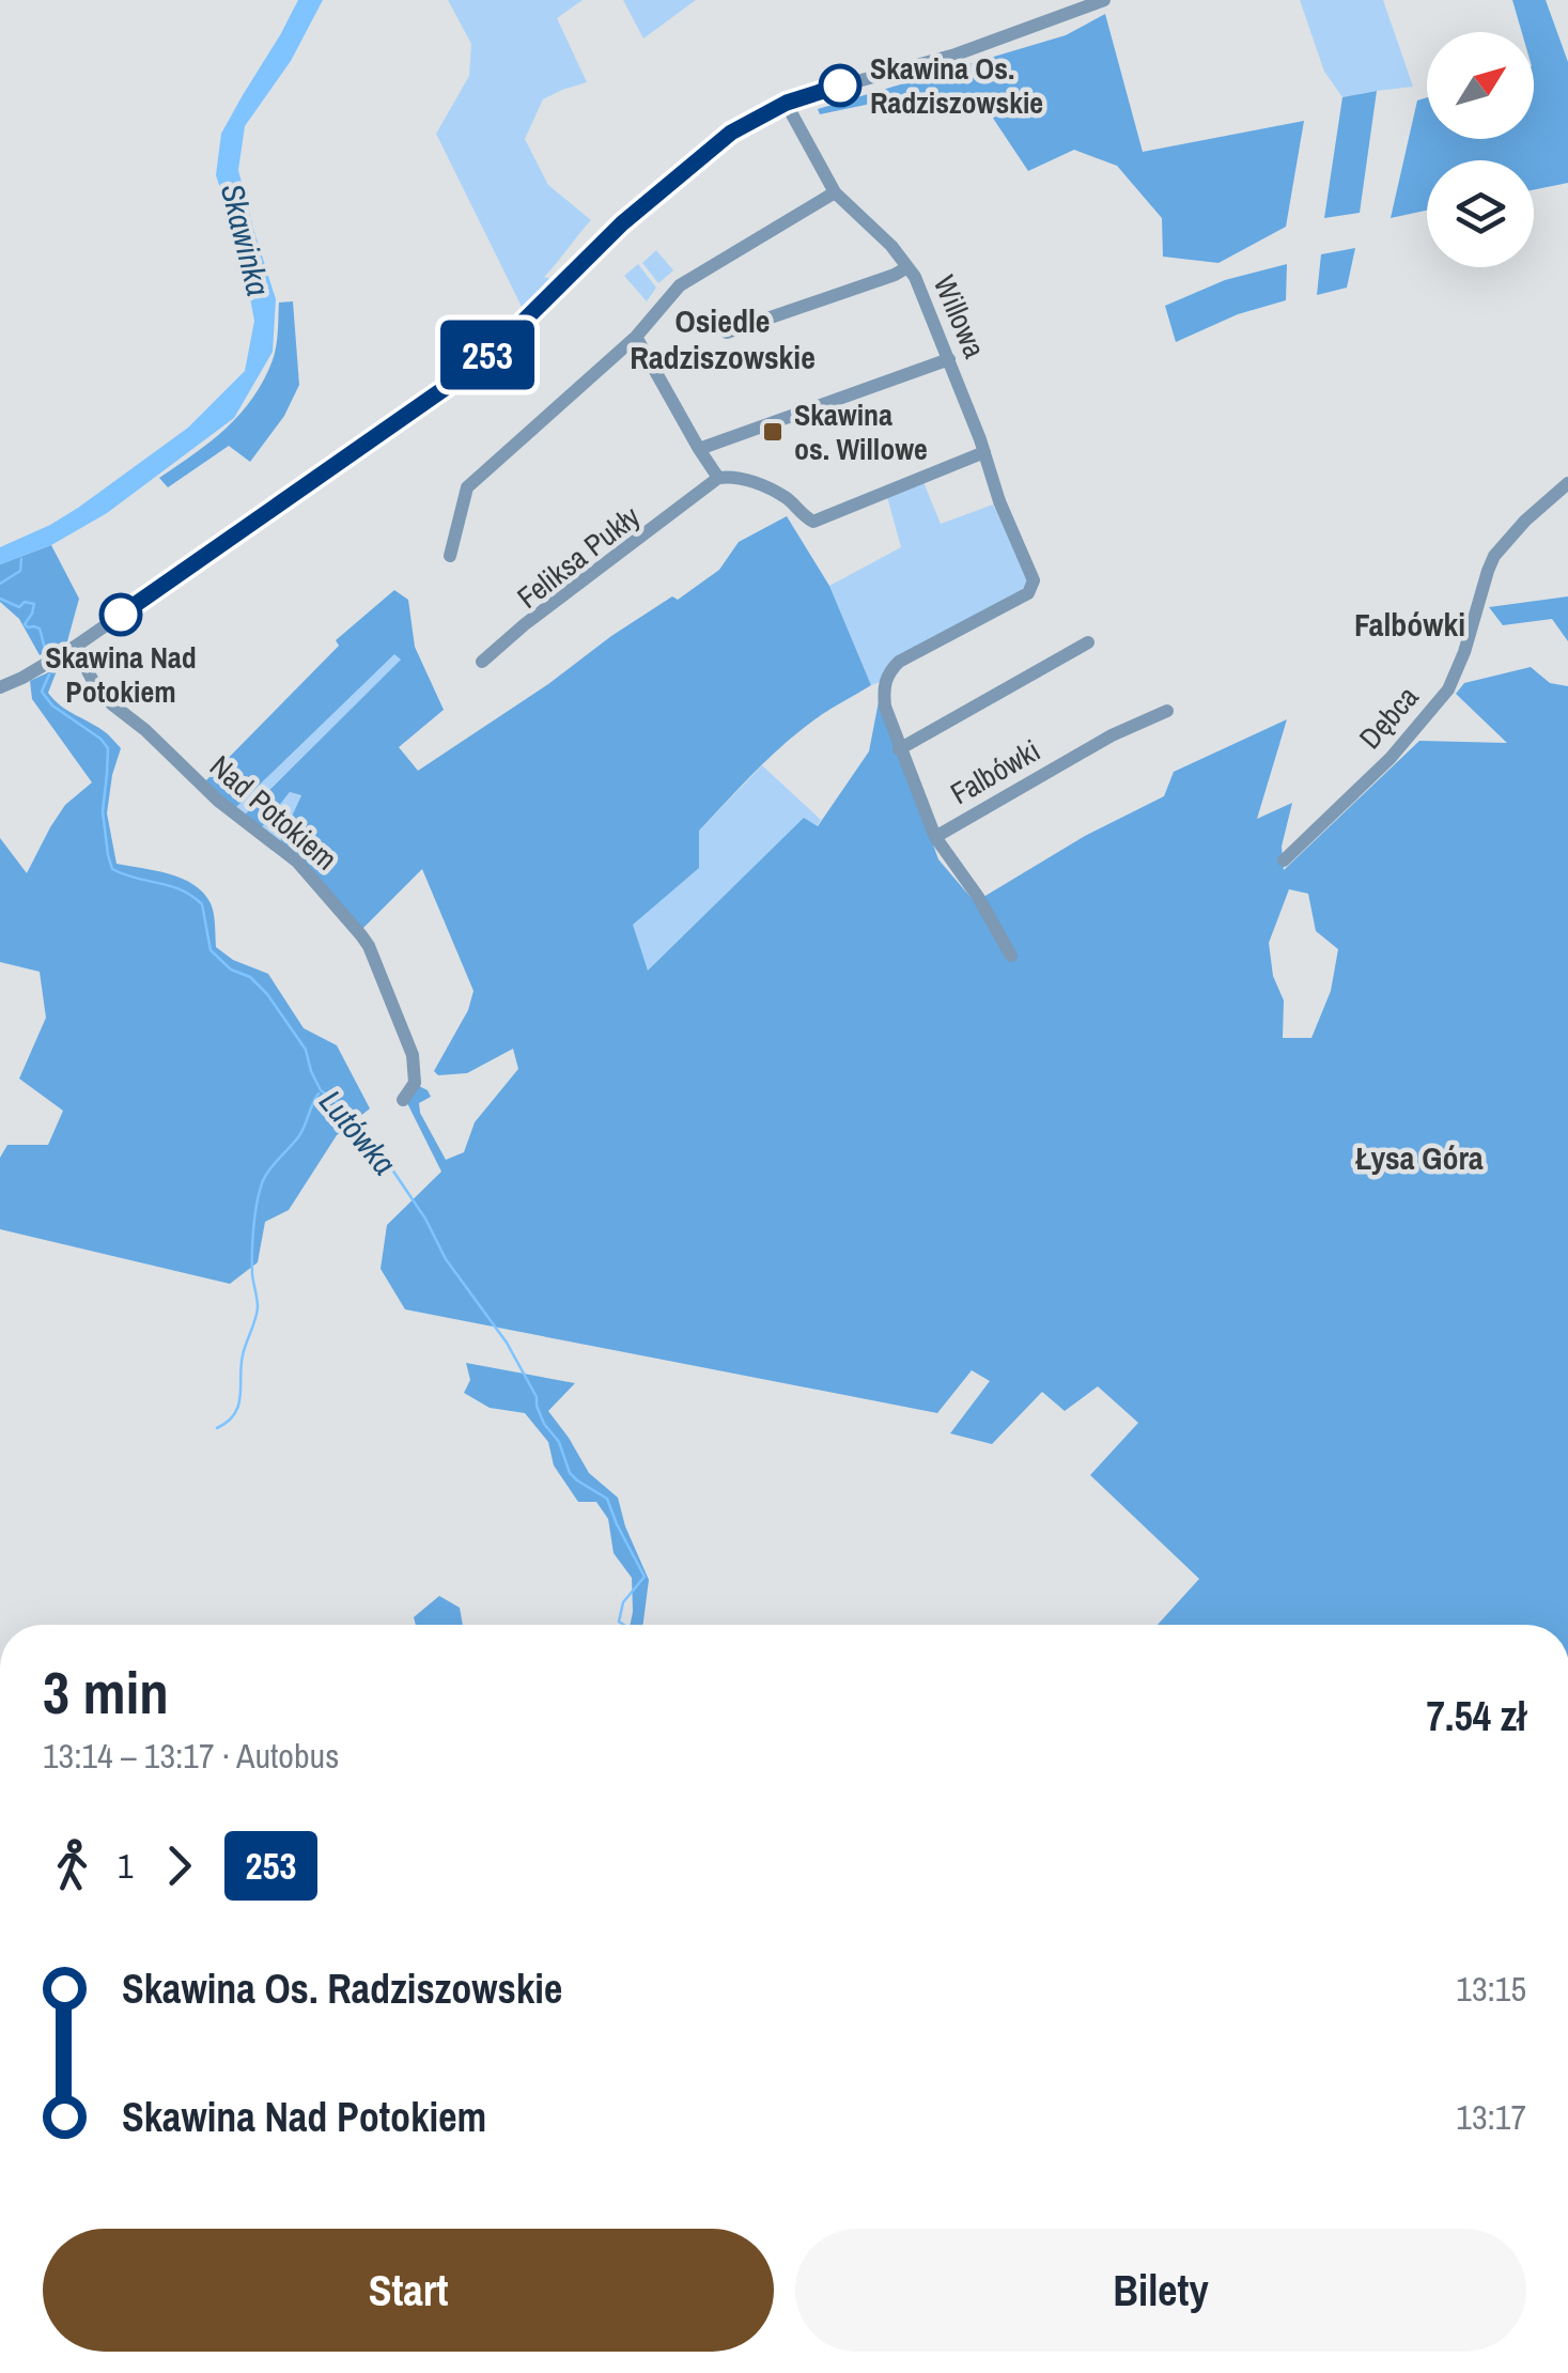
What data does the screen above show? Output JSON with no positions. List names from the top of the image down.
{
  "streets": {
    "street": [
      "Willowa",
      "Feliksa Pukły",
      "Dębca",
      "Falbówki",
      "Nad Potokiem"
    ]
  },
  "crossings": [
    ["Willowa", "Falbówki"]
  ],
  "districts": ["Osiedle Radziszowskie", "Falbówki", "Łysa Góra"],
  "water": ["Skawinka", "Lutówka"],
  "places": {
    "other": ["Skawina Os. Radziszowskie", "Skawina Nad Potokiem"],
    "transit": ["Skawina os. Willowe"]
  },
  "lines": ["bus line 253"],
  "north": "top right",
  "page": {
    "on_map": "253",
    "heading": ["3 min", "13:14 – 13:17 · Autobus", "7.54 zł"],
    "legs": ["1", "253"],
    "list": [
      {
        "name": "Skawina Os. Radziszowskie",
        "value": "13:15"
      },
      {
        "name": "Skawina Nad Potokiem",
        "value": "13:17"
      }
    ],
    "buttons": ["Start", "Bilety"]
  }
}
